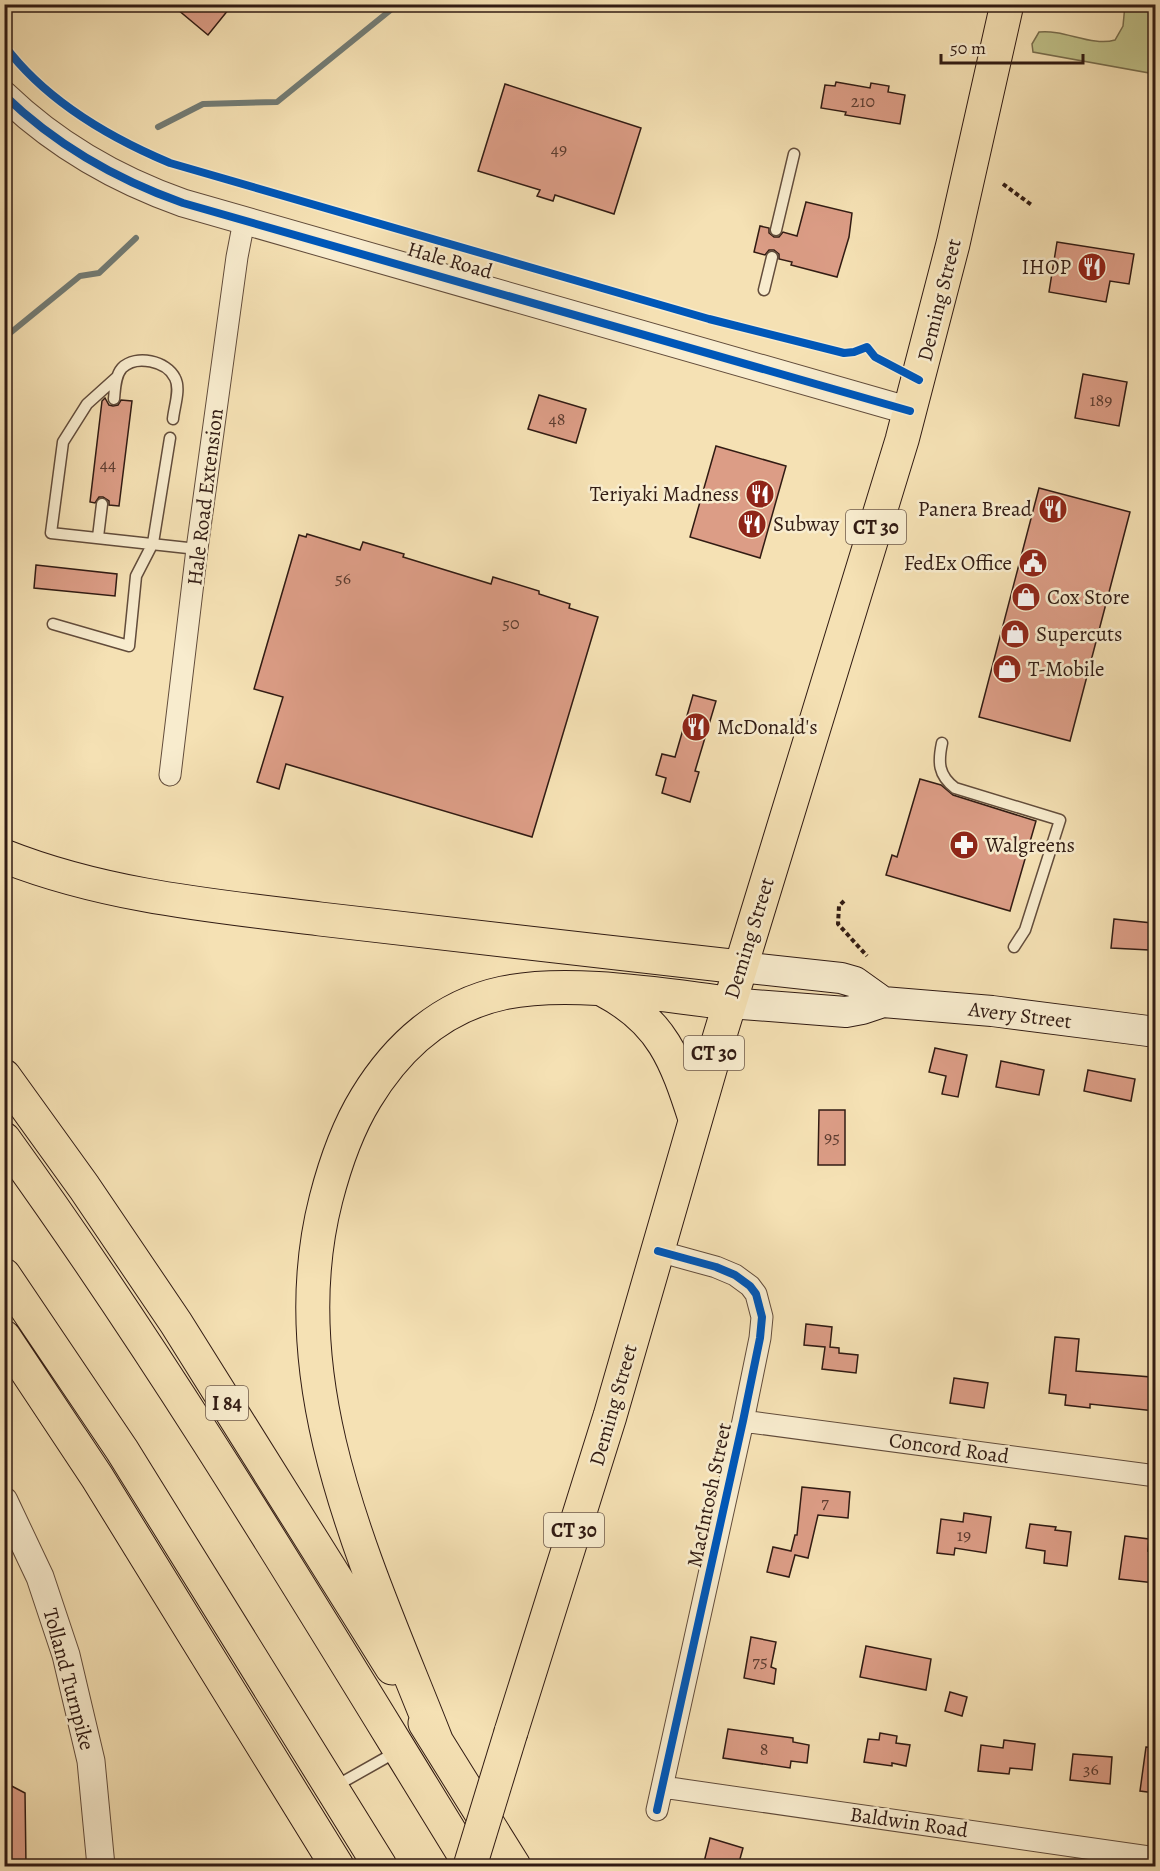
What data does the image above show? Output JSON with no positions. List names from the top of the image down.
{
  "streets": {
    "main road": [
      "Deming Street",
      "CT 30",
      "Avery Street",
      "I 84"
    ],
    "street": [
      "Hale Road",
      "Hale Road Extension",
      "Concord Road",
      "MacIntosh Street",
      "Tolland Turnpike",
      "Baldwin Road"
    ]
  },
  "crossings": [
    ["Hale Road", "Deming Street"],
    ["Hale Road", "Hale Road Extension"],
    ["Deming Street", "Avery Street"],
    ["Deming Street", "MacIntosh Street"],
    ["Concord Road", "MacIntosh Street"],
    ["MacIntosh Street", "Baldwin Road"]
  ],
  "places": {
    "restaurant": [
      "IHOP",
      "Teriyaki Madness",
      "Panera Bread",
      "Subway",
      "McDonald's"
    ],
    "public building": ["FedEx Office"],
    "shop": ["Cox Store", "Supercuts", "T-Mobile"],
    "pharmacy": ["Walgreens"]
  },
  "house_numbers": [
    "210",
    "49",
    "189",
    "48",
    "44",
    "56",
    "50",
    "95",
    "7",
    "19",
    "75",
    "8",
    "36"
  ],
  "scale_bar": "50 m"
}
